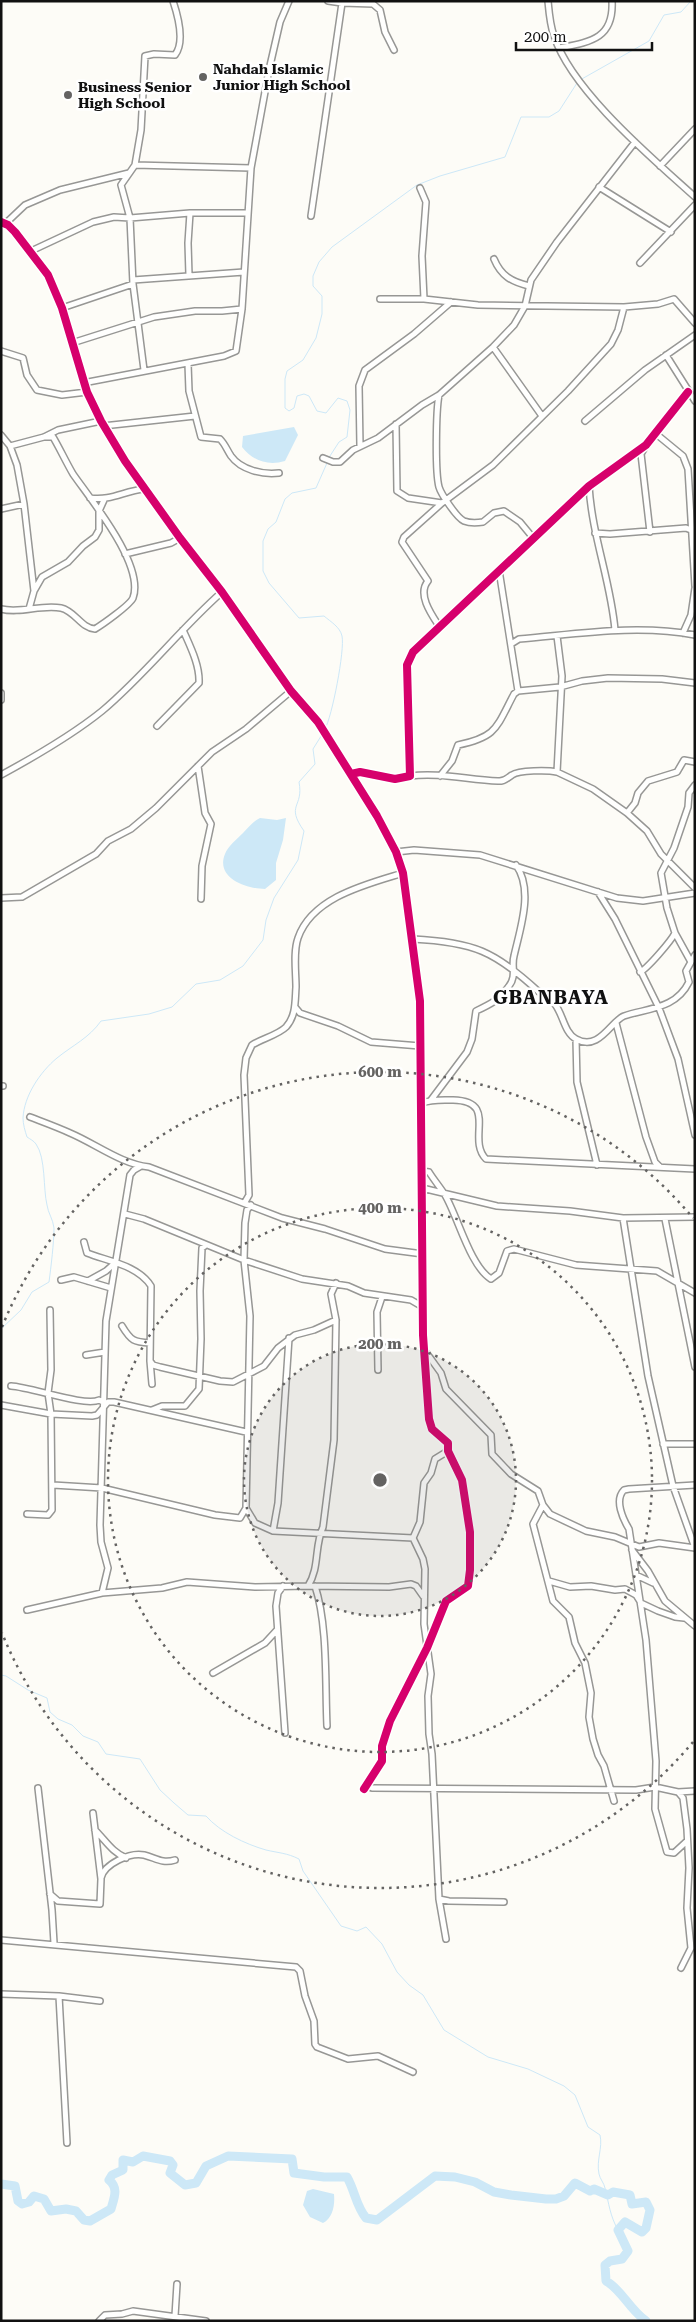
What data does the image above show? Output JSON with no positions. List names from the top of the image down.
{
  "districts": ["GBANBAYA"],
  "places": ["Nahdah Islamic Junior High School", "Business Senior High School"],
  "scale_bar": "200 m",
  "rings": ["600 m", "400 m", "200 m"]
}
